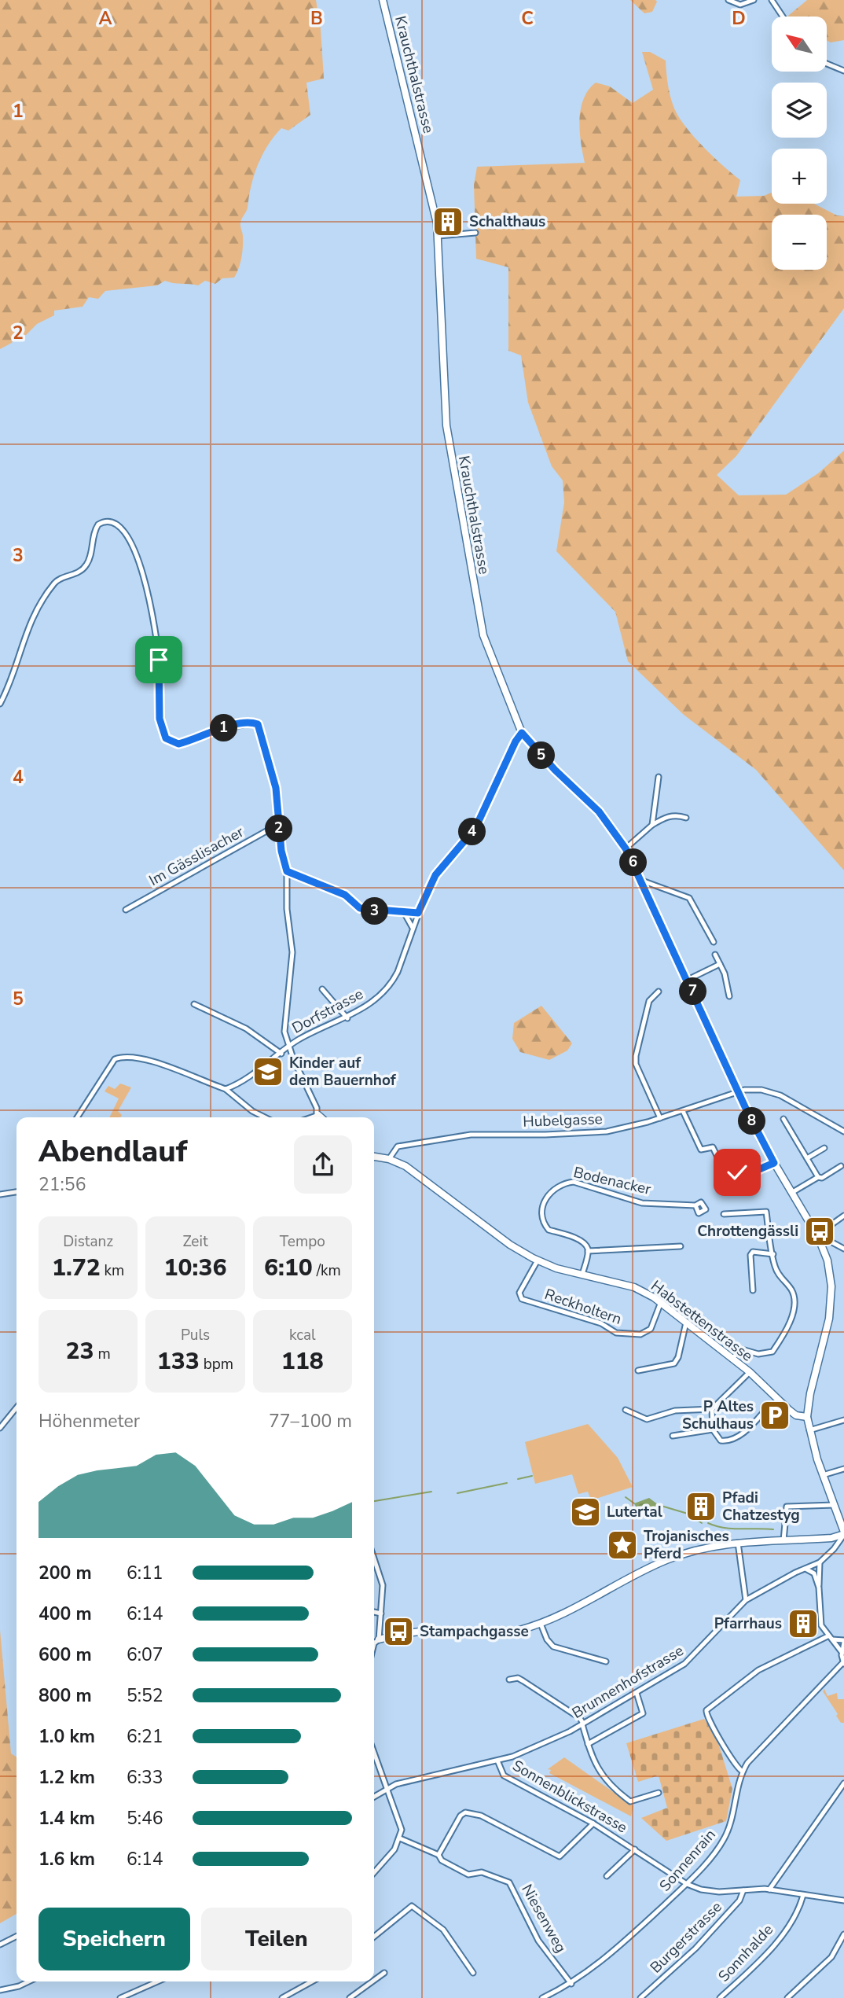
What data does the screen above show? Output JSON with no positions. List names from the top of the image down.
{
  "streets": {
    "main road": ["Krauchthalstrasse", "Habstettenstrasse"],
    "street": [
      "Im Gässlisacher",
      "Dorfstrasse",
      "Hubelgasse",
      "Bodenacker",
      "Reckholtern",
      "Brunnenhofstrasse",
      "Sonnenblickstrasse",
      "Sonnenrain",
      "Niesenweg",
      "Burgerstrasse",
      "Sonnhalde"
    ]
  },
  "crossings": [
    ["Krauchthalstrasse", "Dorfstrasse"],
    ["Krauchthalstrasse", "Hubelgasse"],
    ["Krauchthalstrasse", "Habstettenstrasse"],
    ["Krauchthalstrasse", "Brunnenhofstrasse"],
    ["Hubelgasse", "Habstettenstrasse"],
    ["Reckholtern", "Habstettenstrasse"],
    ["Brunnenhofstrasse", "Sonnenblickstrasse"],
    ["Sonnenblickstrasse", "Sonnenrain"],
    ["Sonnenblickstrasse", "Burgerstrasse"],
    ["Sonnenblickstrasse", "Sonnhalde"],
    ["Sonnenrain", "Niesenweg"]
  ],
  "places": {
    "building": ["Schalthaus", "Pfadi Chatzestyg", "Pfarrhaus"],
    "school or university": ["Kinder auf dem Bauernhof", "Lutertal"],
    "bus stop": ["Chrottengässli", "Stampachgasse"],
    "parking": ["P Altes Schulhaus"],
    "place": ["Trojanisches Pferd"]
  },
  "north": "top left",
  "page": {
    "map_buttons": ["+", "−"],
    "pins": [
      "1",
      "5",
      "2",
      "4",
      "6",
      "3",
      "7",
      "8"
    ],
    "heading": ["Abendlauf", "21:56"],
    "stats": [
      ["Distanz", "1.72 km"],
      ["Zeit", "10:36"],
      ["Tempo", "6:10 /km"],
      ["23 m"],
      ["Puls", "133 bpm"],
      ["kcal", "118"]
    ],
    "chart": ["Höhenmeter", "77–100 m"],
    "list": [
      {
        "name": "200 m",
        "note": "6:11"
      },
      {
        "name": "400 m",
        "note": "6:14"
      },
      {
        "name": "600 m",
        "note": "6:07"
      },
      {
        "name": "800 m",
        "note": "5:52"
      },
      {
        "name": "1.0 km",
        "note": "6:21"
      },
      {
        "name": "1.2 km",
        "note": "6:33"
      },
      {
        "name": "1.4 km",
        "note": "5:46"
      },
      {
        "name": "1.6 km",
        "note": "6:14"
      }
    ],
    "buttons": ["Speichern", "Teilen"]
  },
  "grid": {
    "columns": [
      "A",
      "B",
      "C",
      "D"
    ],
    "rows": [
      "1",
      "2",
      "3",
      "4",
      "5"
    ]
  }
}
